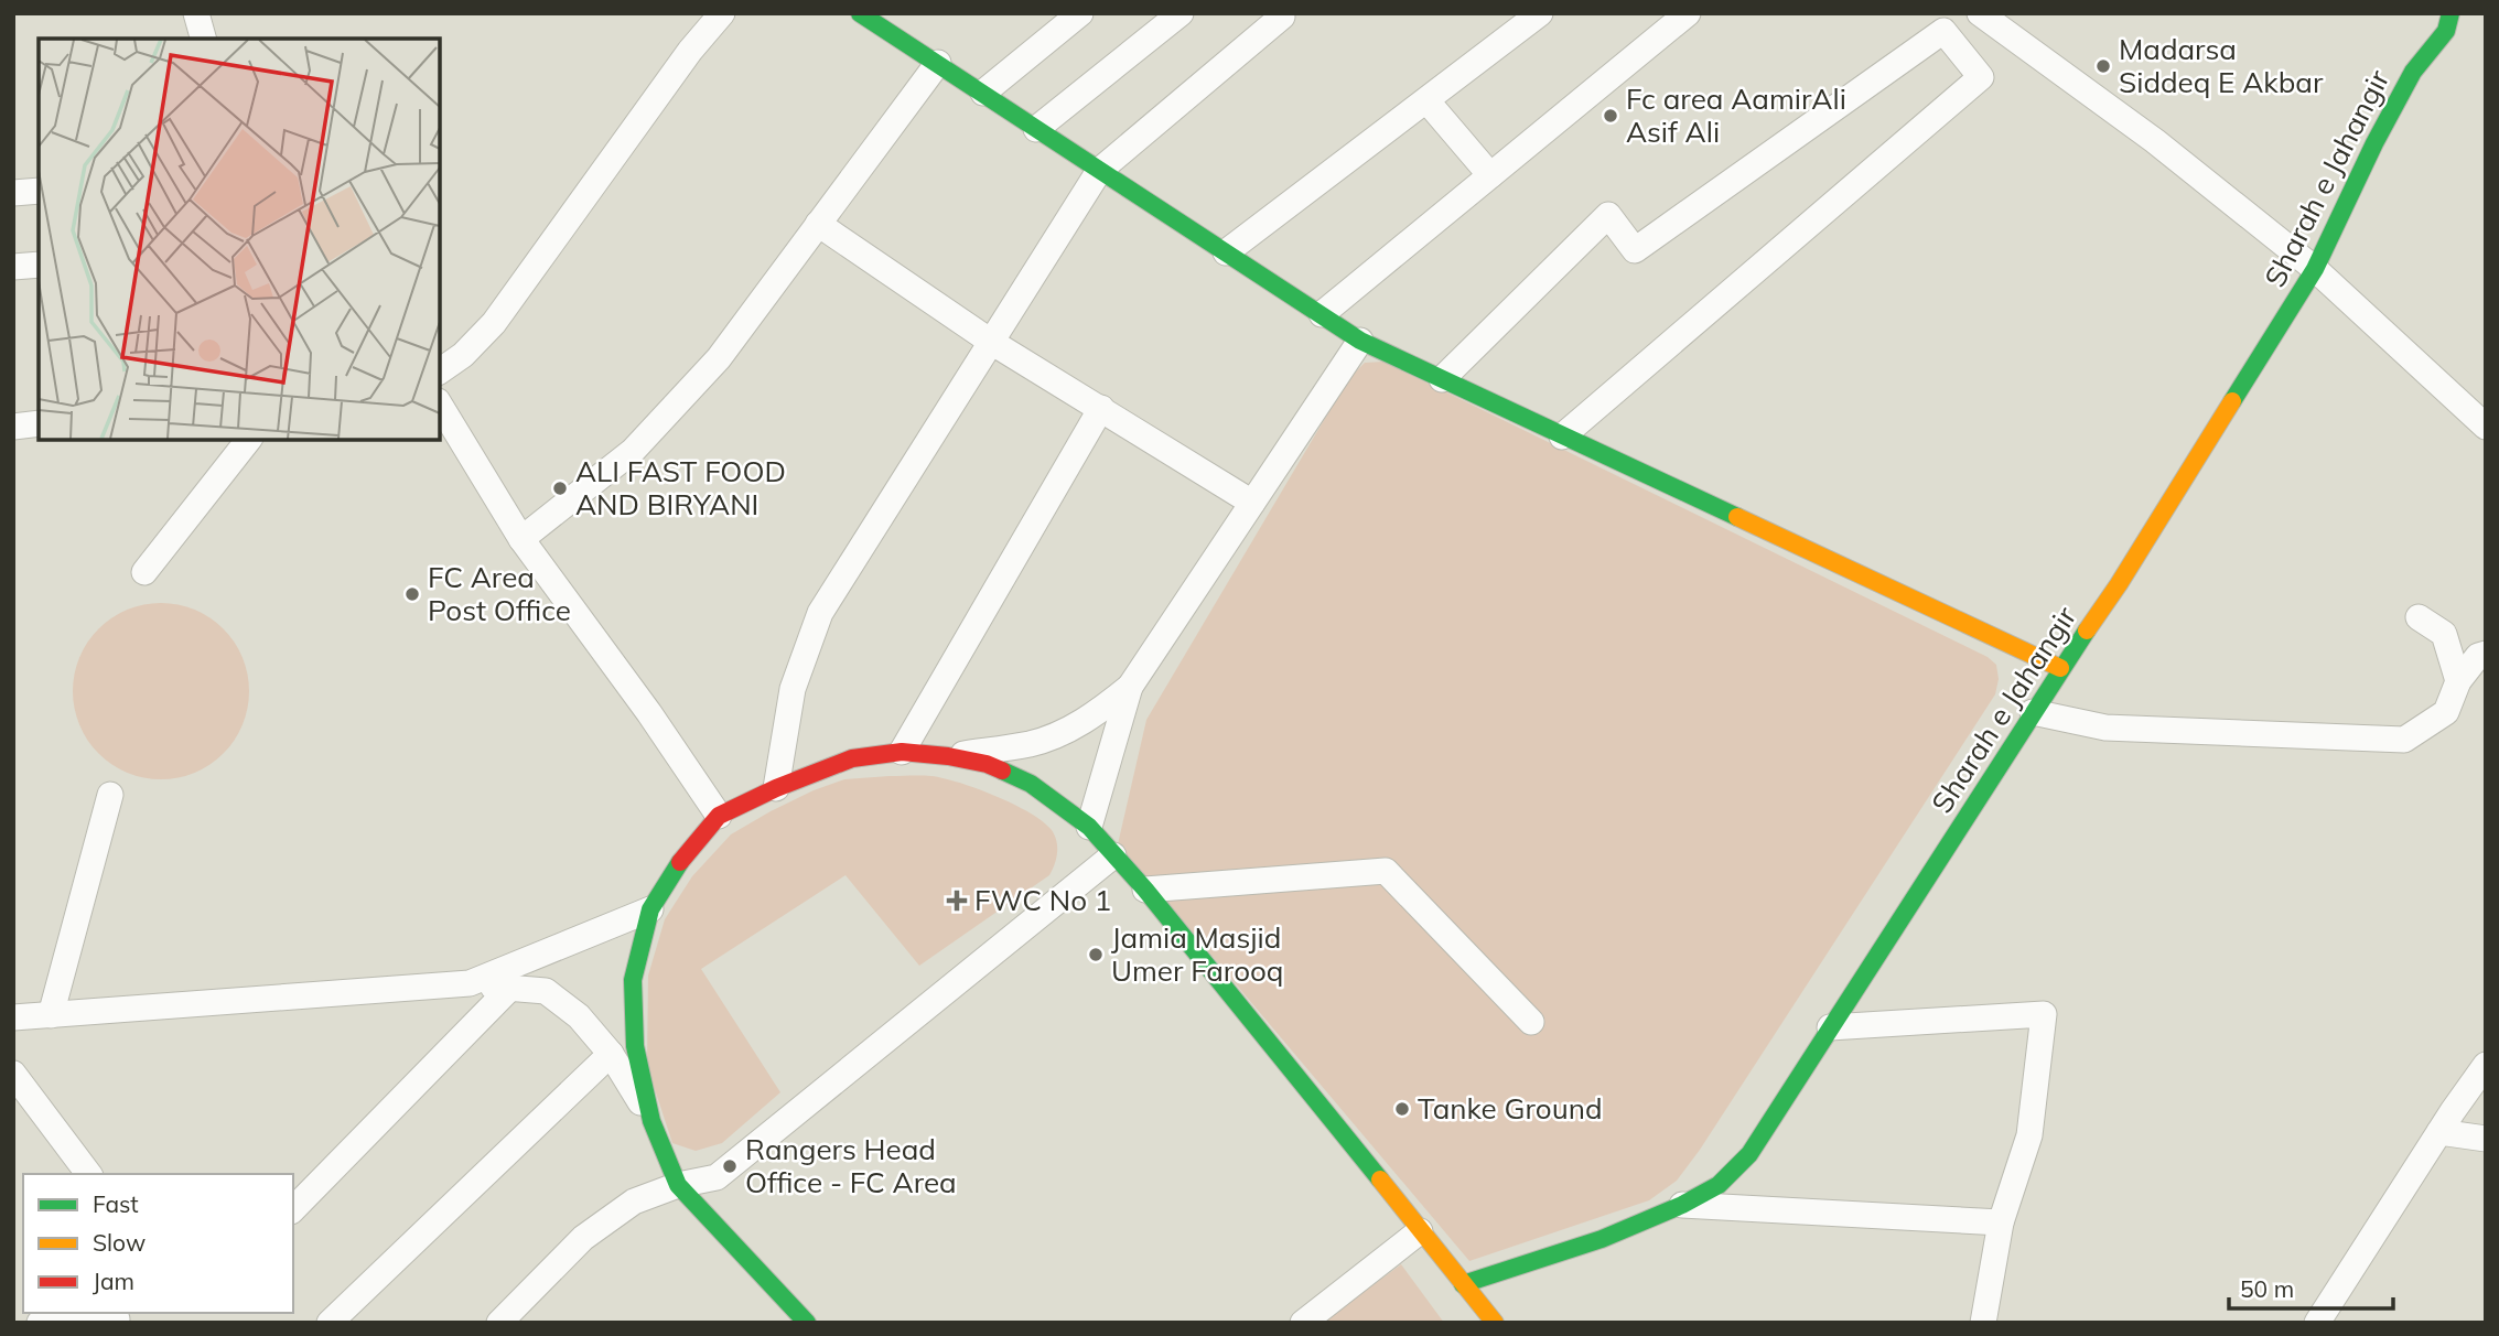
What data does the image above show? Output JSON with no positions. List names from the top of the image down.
{
  "streets": {
    "street": ["Sharah e Jahangir"]
  },
  "places": {
    "other": [
      "Madarsa Siddeq E Akbar",
      "Fc area AamirAli Asif Ali",
      "ALI FAST FOOD AND BIRYANI",
      "FC Area Post Office",
      "Jamia Masjid Umer Farooq",
      "Tanke Ground",
      "Rangers Head Office - FC Area"
    ],
    "health": ["FWC No 1"]
  },
  "legend": ["Fast", "Slow", "Jam"],
  "scale_bar": "50 m"
}
